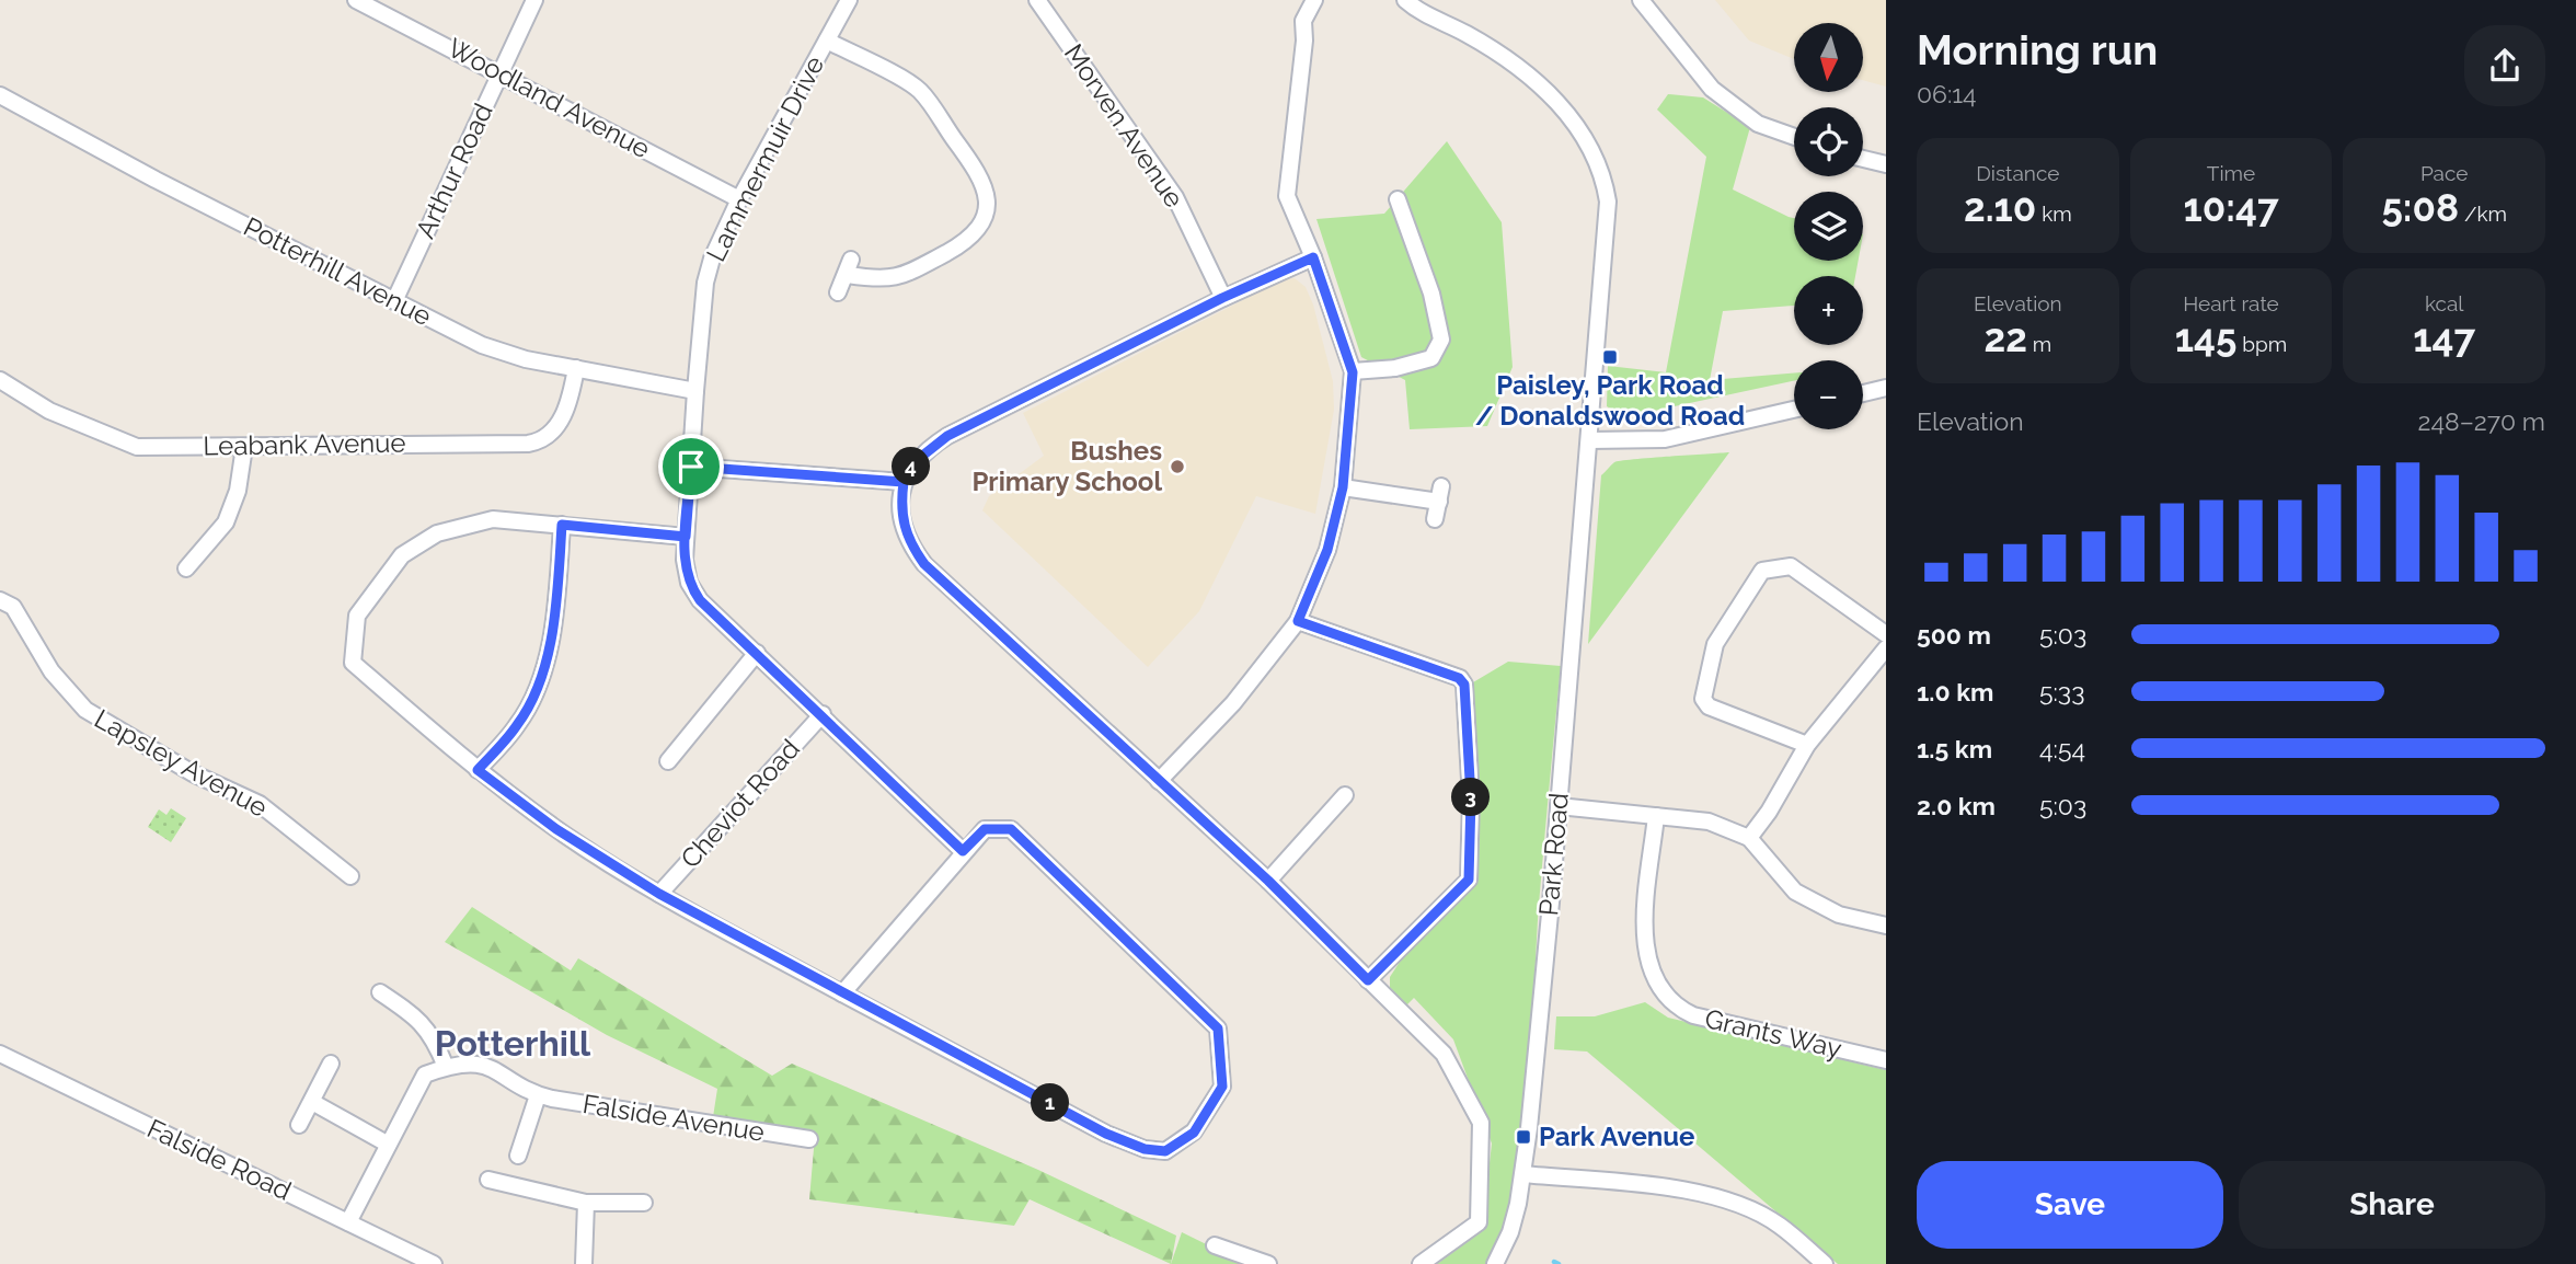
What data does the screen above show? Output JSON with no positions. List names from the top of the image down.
{
  "streets": {
    "street": [
      "Woodland Avenue",
      "Morven Avenue",
      "Lammermuir Drive",
      "Arthur Road",
      "Potterhill Avenue",
      "Leabank Avenue",
      "Lapsley Avenue",
      "Cheviot Road",
      "Park Road",
      "Grants Way",
      "Falside Avenue",
      "Falside Road"
    ]
  },
  "crossings": [
    ["Woodland Avenue", "Lammermuir Drive"],
    ["Woodland Avenue", "Arthur Road"],
    ["Lammermuir Drive", "Potterhill Avenue"],
    ["Lammermuir Drive", "Cheviot Road"],
    ["Arthur Road", "Potterhill Avenue"],
    ["Potterhill Avenue", "Leabank Avenue"]
  ],
  "districts": ["Potterhill"],
  "places": {
    "transit": ["Paisley, Park Road / Donaldswood Road", "Park Avenue"],
    "other": ["Bushes Primary School"]
  },
  "north": "bottom",
  "page": {
    "heading": ["Morning run", "06:14"],
    "map_buttons": ["+", "−"],
    "stats": [
      ["Distance", "2.10 km"],
      ["Time", "10:47"],
      ["Pace", "5:08 /km"],
      ["Elevation", "22 m"],
      ["Heart rate", "145 bpm"],
      ["kcal", "147"]
    ],
    "chart": ["Elevation", "248–270 m"],
    "pins": ["4", "3", "1"],
    "list": [
      {
        "name": "500 m",
        "note": "5:03"
      },
      {
        "name": "1.0 km",
        "note": "5:33"
      },
      {
        "name": "1.5 km",
        "note": "4:54"
      },
      {
        "name": "2.0 km",
        "note": "5:03"
      }
    ],
    "buttons": ["Save", "Share"]
  }
}
